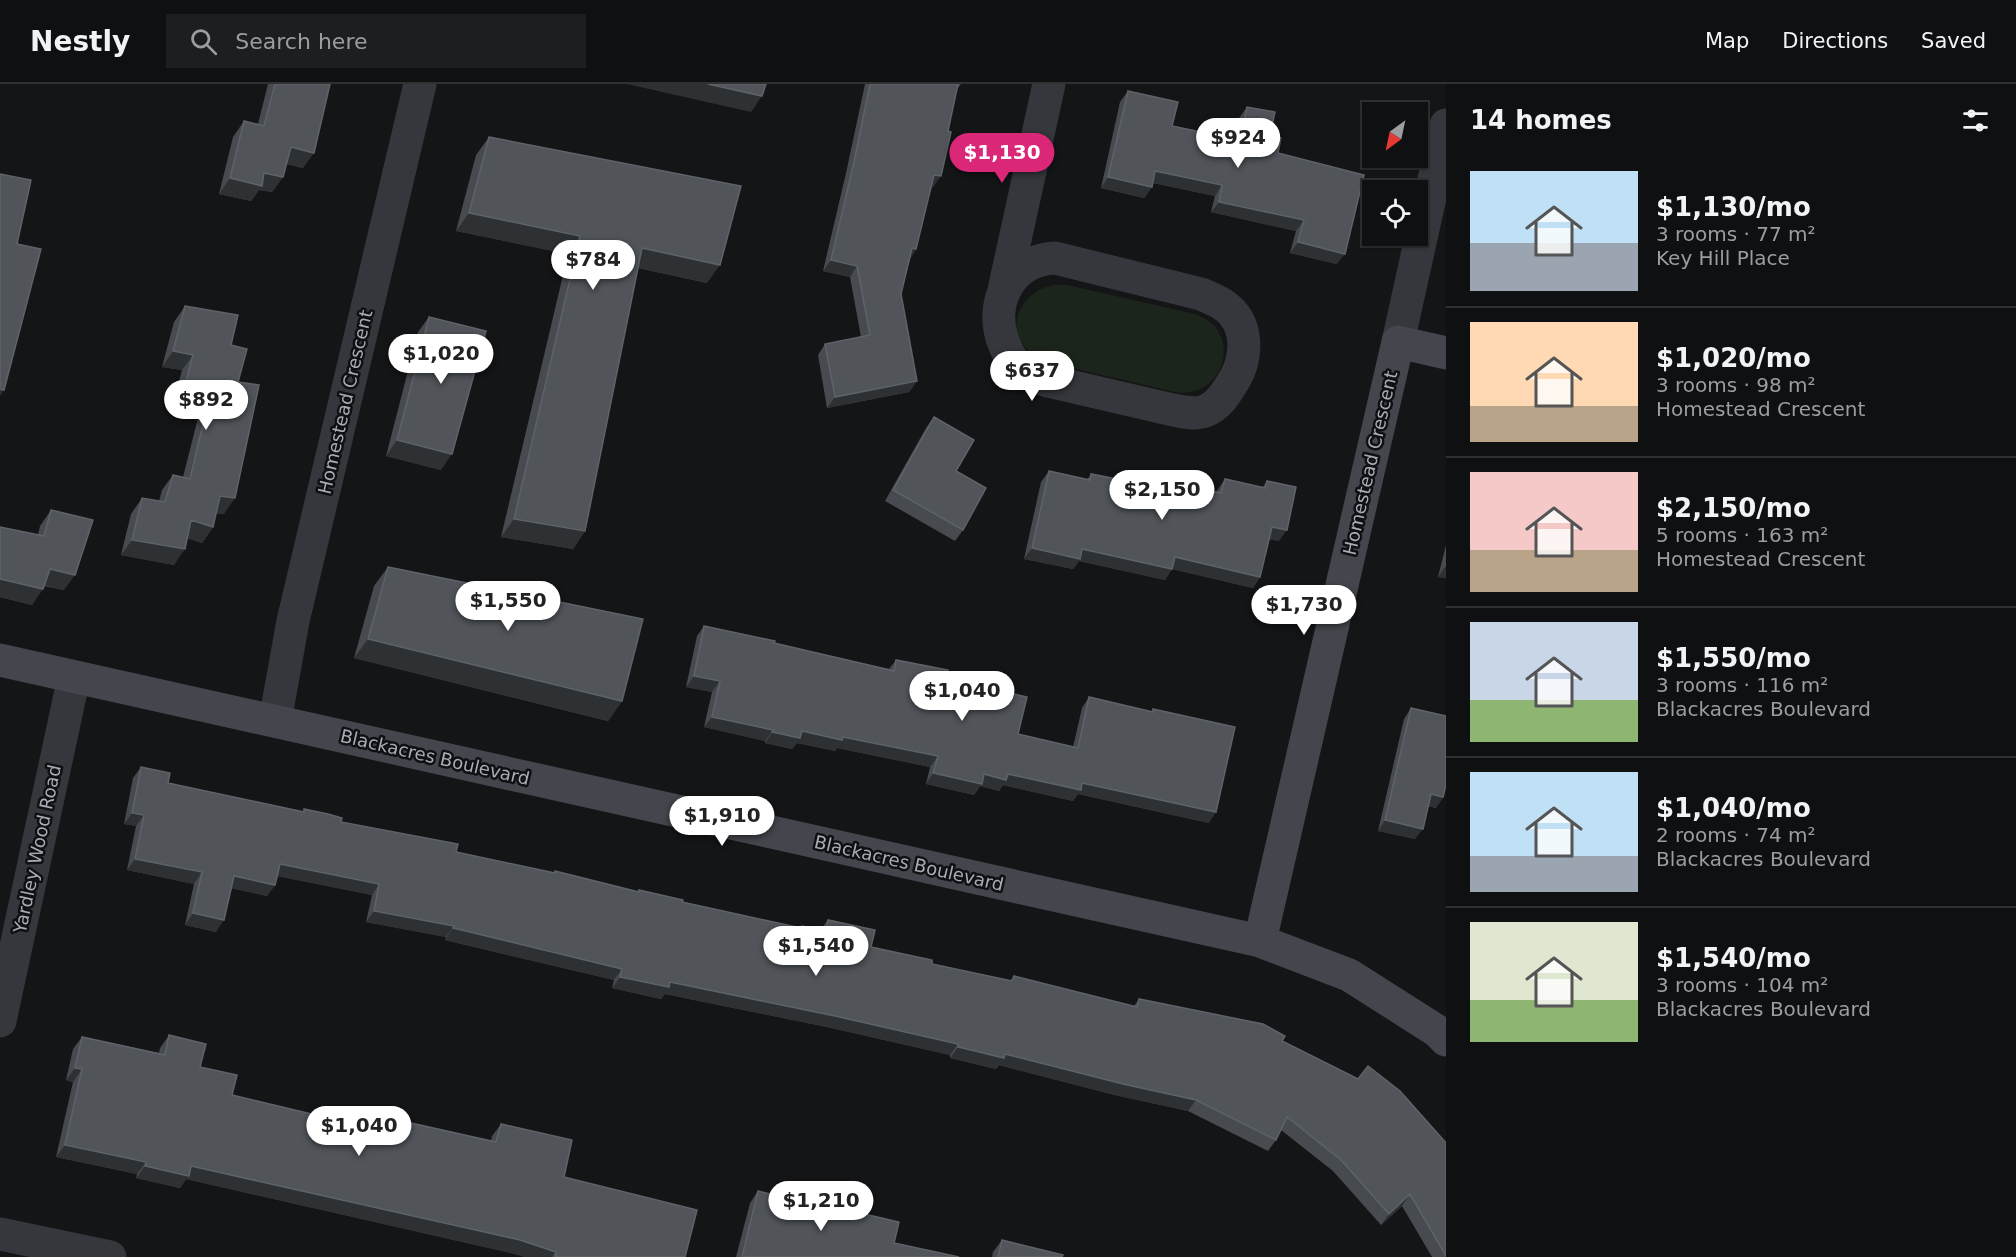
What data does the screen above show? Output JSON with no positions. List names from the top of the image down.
{
  "streets": {
    "street": ["Homestead Crescent", "Blackacres Boulevard", "Yardley Wood Road"]
  },
  "crossings": [
    ["Homestead Crescent", "Blackacres Boulevard"],
    ["Blackacres Boulevard", "Yardley Wood Road"]
  ],
  "north": "bottom left",
  "page": {
    "header": "Nestly",
    "search": "Search here",
    "nav": ["Map", "Directions", "Saved"],
    "heading": "14 homes",
    "price": [
      "$924",
      "$1,130",
      "$784",
      "$1,020",
      "$637",
      "$892",
      "$2,150",
      "$1,550",
      "$1,730",
      "$1,040",
      "$1,910",
      "$1,540",
      "$1,040",
      "$1,210"
    ],
    "list": [
      {
        "name": "$1,130/mo",
        "note": "3 rooms · 77 m² · Key Hill Place"
      },
      {
        "name": "$1,020/mo",
        "note": "3 rooms · 98 m² · Homestead Crescent"
      },
      {
        "name": "$2,150/mo",
        "note": "5 rooms · 163 m² · Homestead Crescent"
      },
      {
        "name": "$1,550/mo",
        "note": "3 rooms · 116 m² · Blackacres Boulevard"
      },
      {
        "name": "$1,040/mo",
        "note": "2 rooms · 74 m² · Blackacres Boulevard"
      },
      {
        "name": "$1,540/mo",
        "note": "3 rooms · 104 m² · Blackacres Boulevard"
      }
    ]
  }
}
